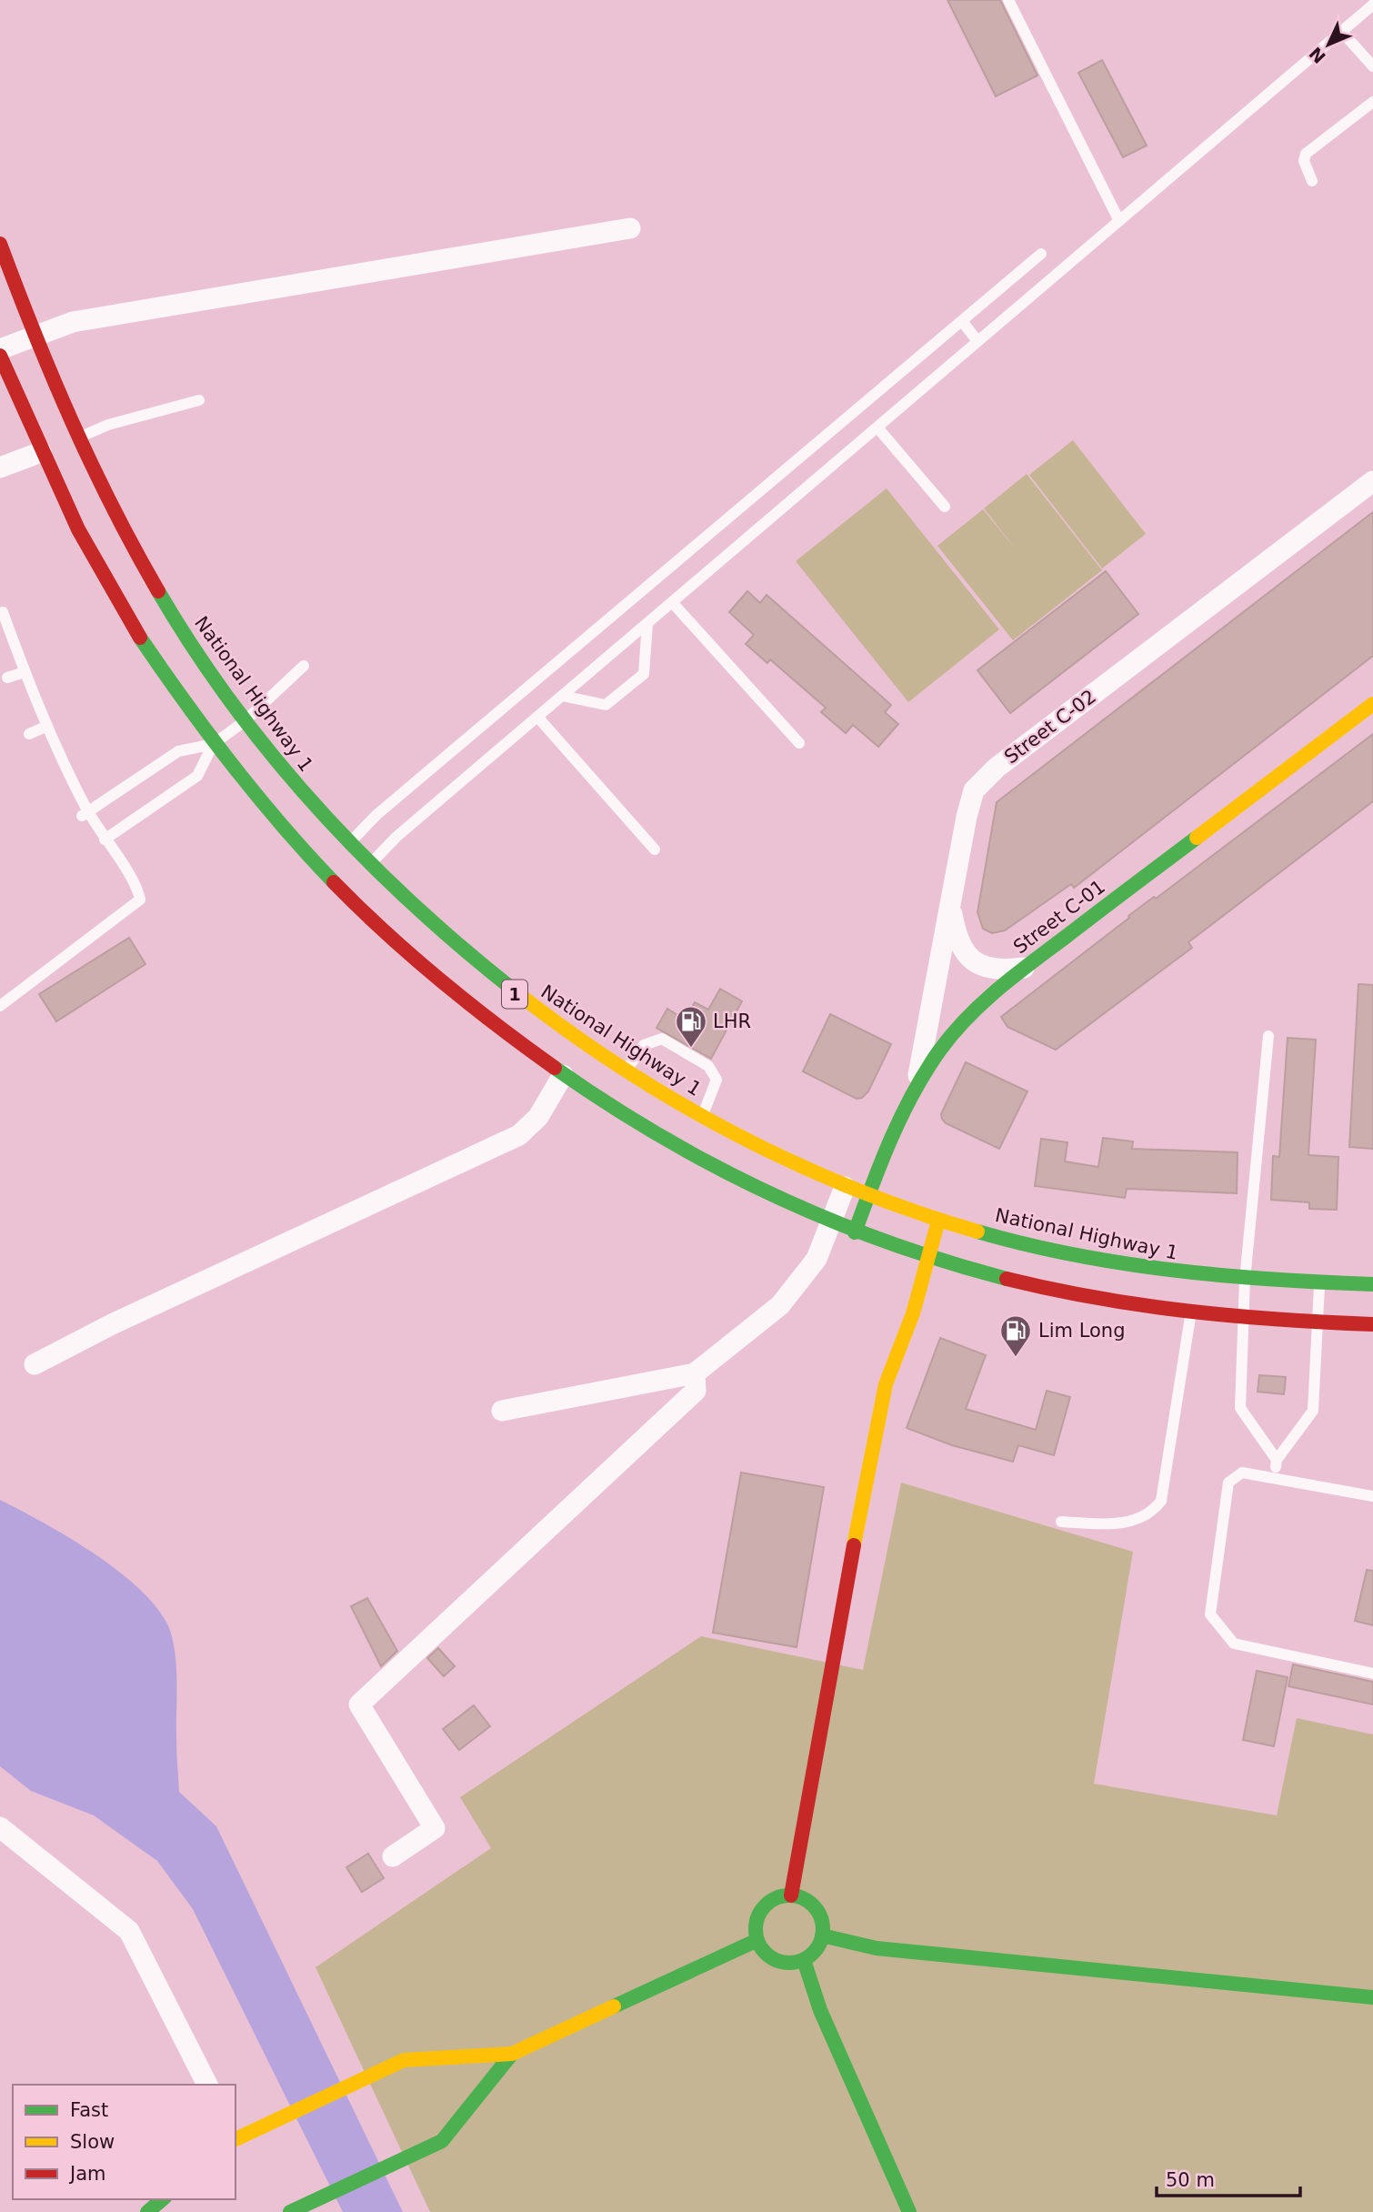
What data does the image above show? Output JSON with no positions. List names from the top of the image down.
{
  "streets": {
    "main road": ["National Highway 1", "Street C-01", "1"],
    "street": ["Street C-02"]
  },
  "crossings": [
    ["National Highway 1", "Street C-01"],
    ["Street C-02", "Street C-01"],
    ["Street C-01", "1"]
  ],
  "places": {
    "fuel station": ["LHR", "Lim Long"]
  },
  "legend": ["Fast", "Slow", "Jam"],
  "scale_bar": "50 m",
  "north": "bottom left"
}
